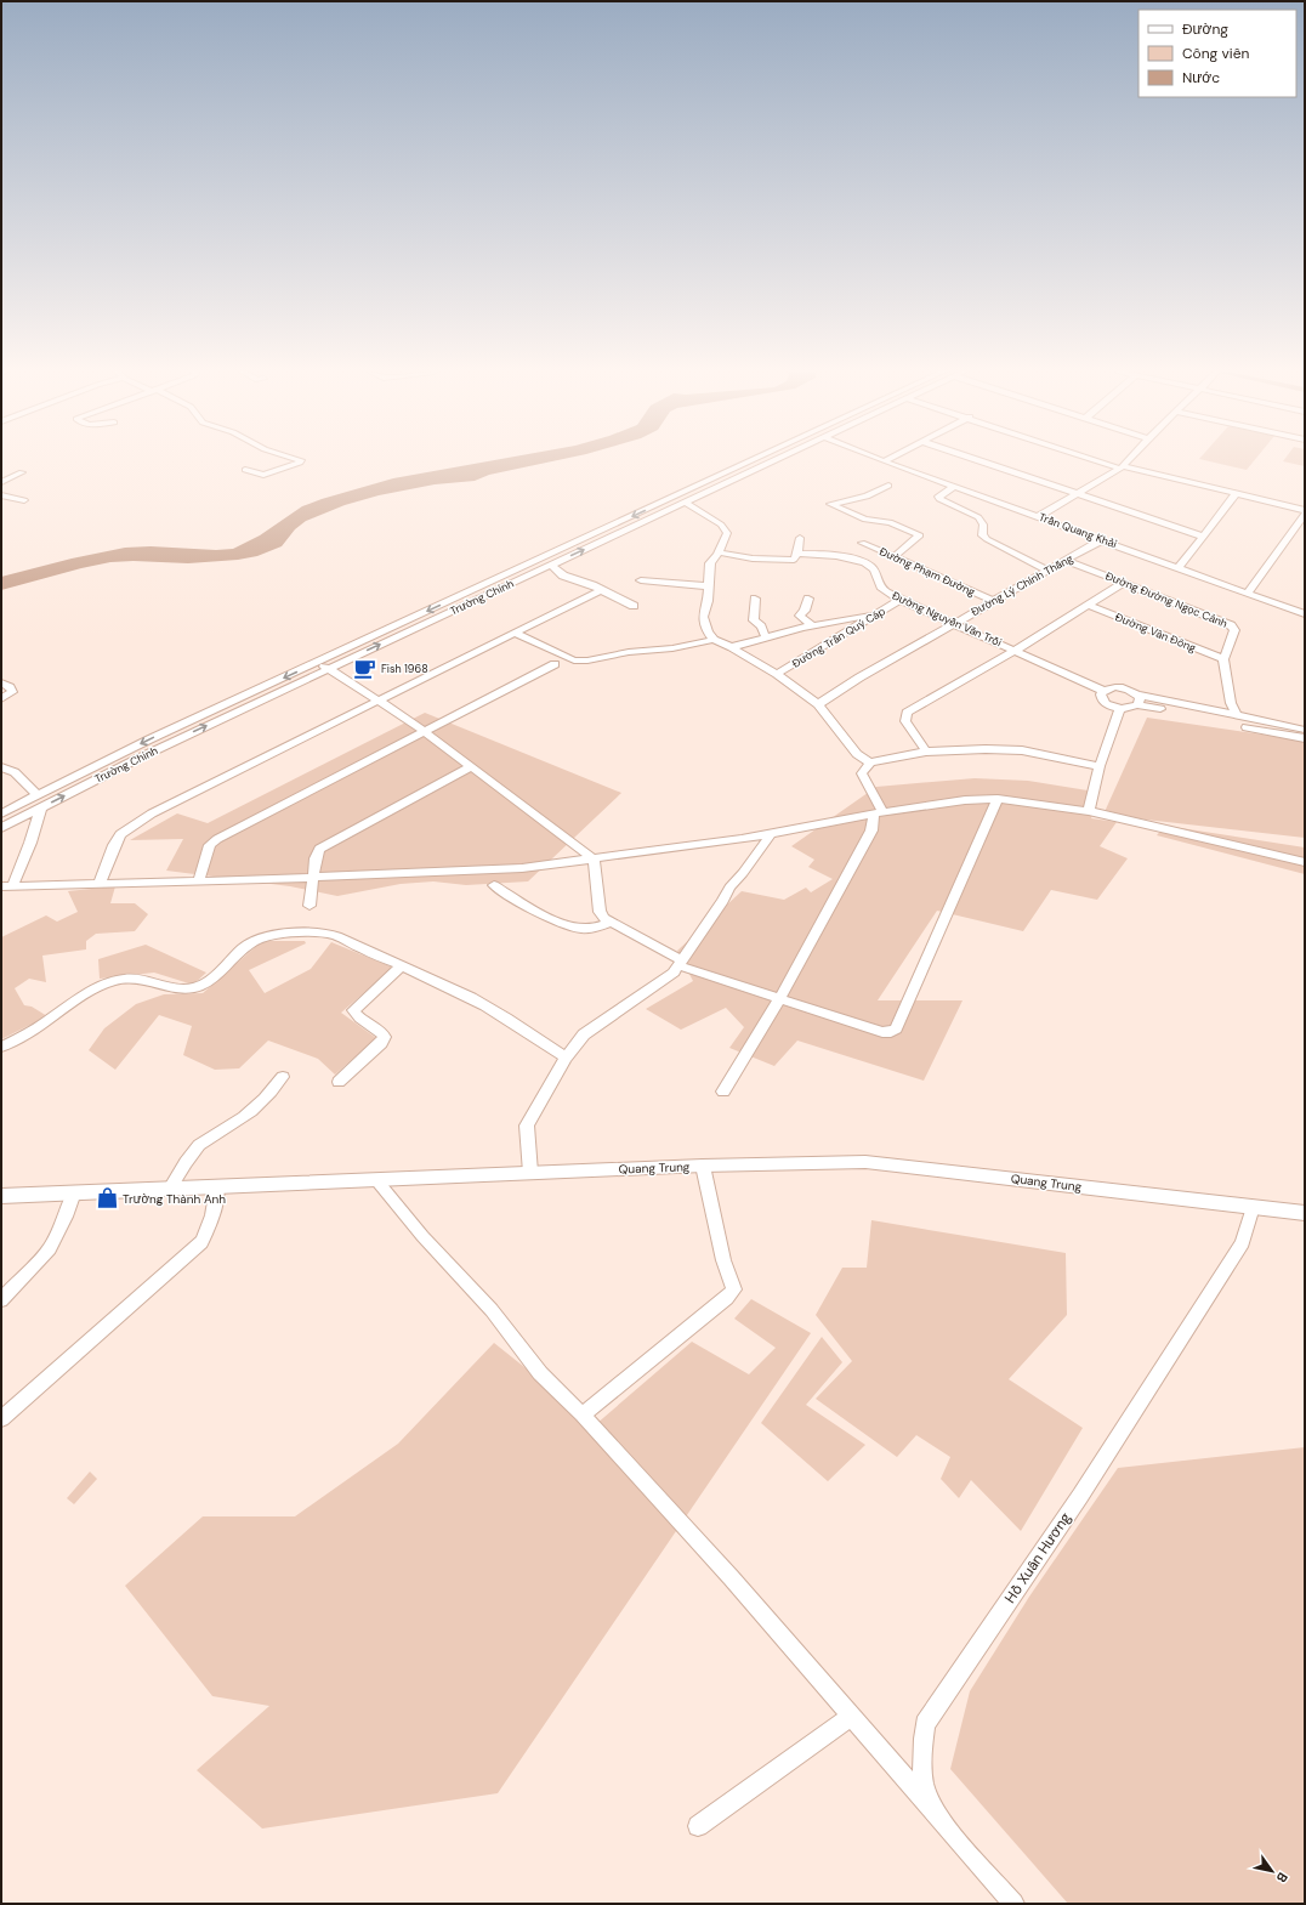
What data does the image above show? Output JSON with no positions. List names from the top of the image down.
{
  "streets": {
    "main road": ["Quang Trung"],
    "street": [
      "Trần Quang Khải",
      "Đường Phạm Đường",
      "Đường Lý Chính Thắng",
      "Trường Chinh",
      "Đường Đường Ngọc Cảnh",
      "Đường Nguyễn Văn Trỗi",
      "Đường Vân Đông",
      "Đường Trần Quý Cáp",
      "Hồ Xuân Hương"
    ]
  },
  "crossings": [
    ["Trần Quang Khải", "Đường Lý Chính Thắng"],
    ["Đường Phạm Đường", "Đường Lý Chính Thắng"],
    ["Đường Lý Chính Thắng", "Đường Đường Ngọc Cảnh"],
    ["Đường Lý Chính Thắng", "Đường Nguyễn Văn Trỗi"],
    ["Đường Đường Ngọc Cảnh", "Đường Vân Đông"],
    ["Đường Nguyễn Văn Trỗi", "Đường Trần Quý Cáp"],
    ["Quang Trung", "Hồ Xuân Hương"]
  ],
  "places": {
    "cafe": ["Fish 1968"],
    "shop": ["Trường Thành Anh"]
  },
  "legend": ["Đường", "Công viên", "Nước"],
  "north": "bottom right"
}
